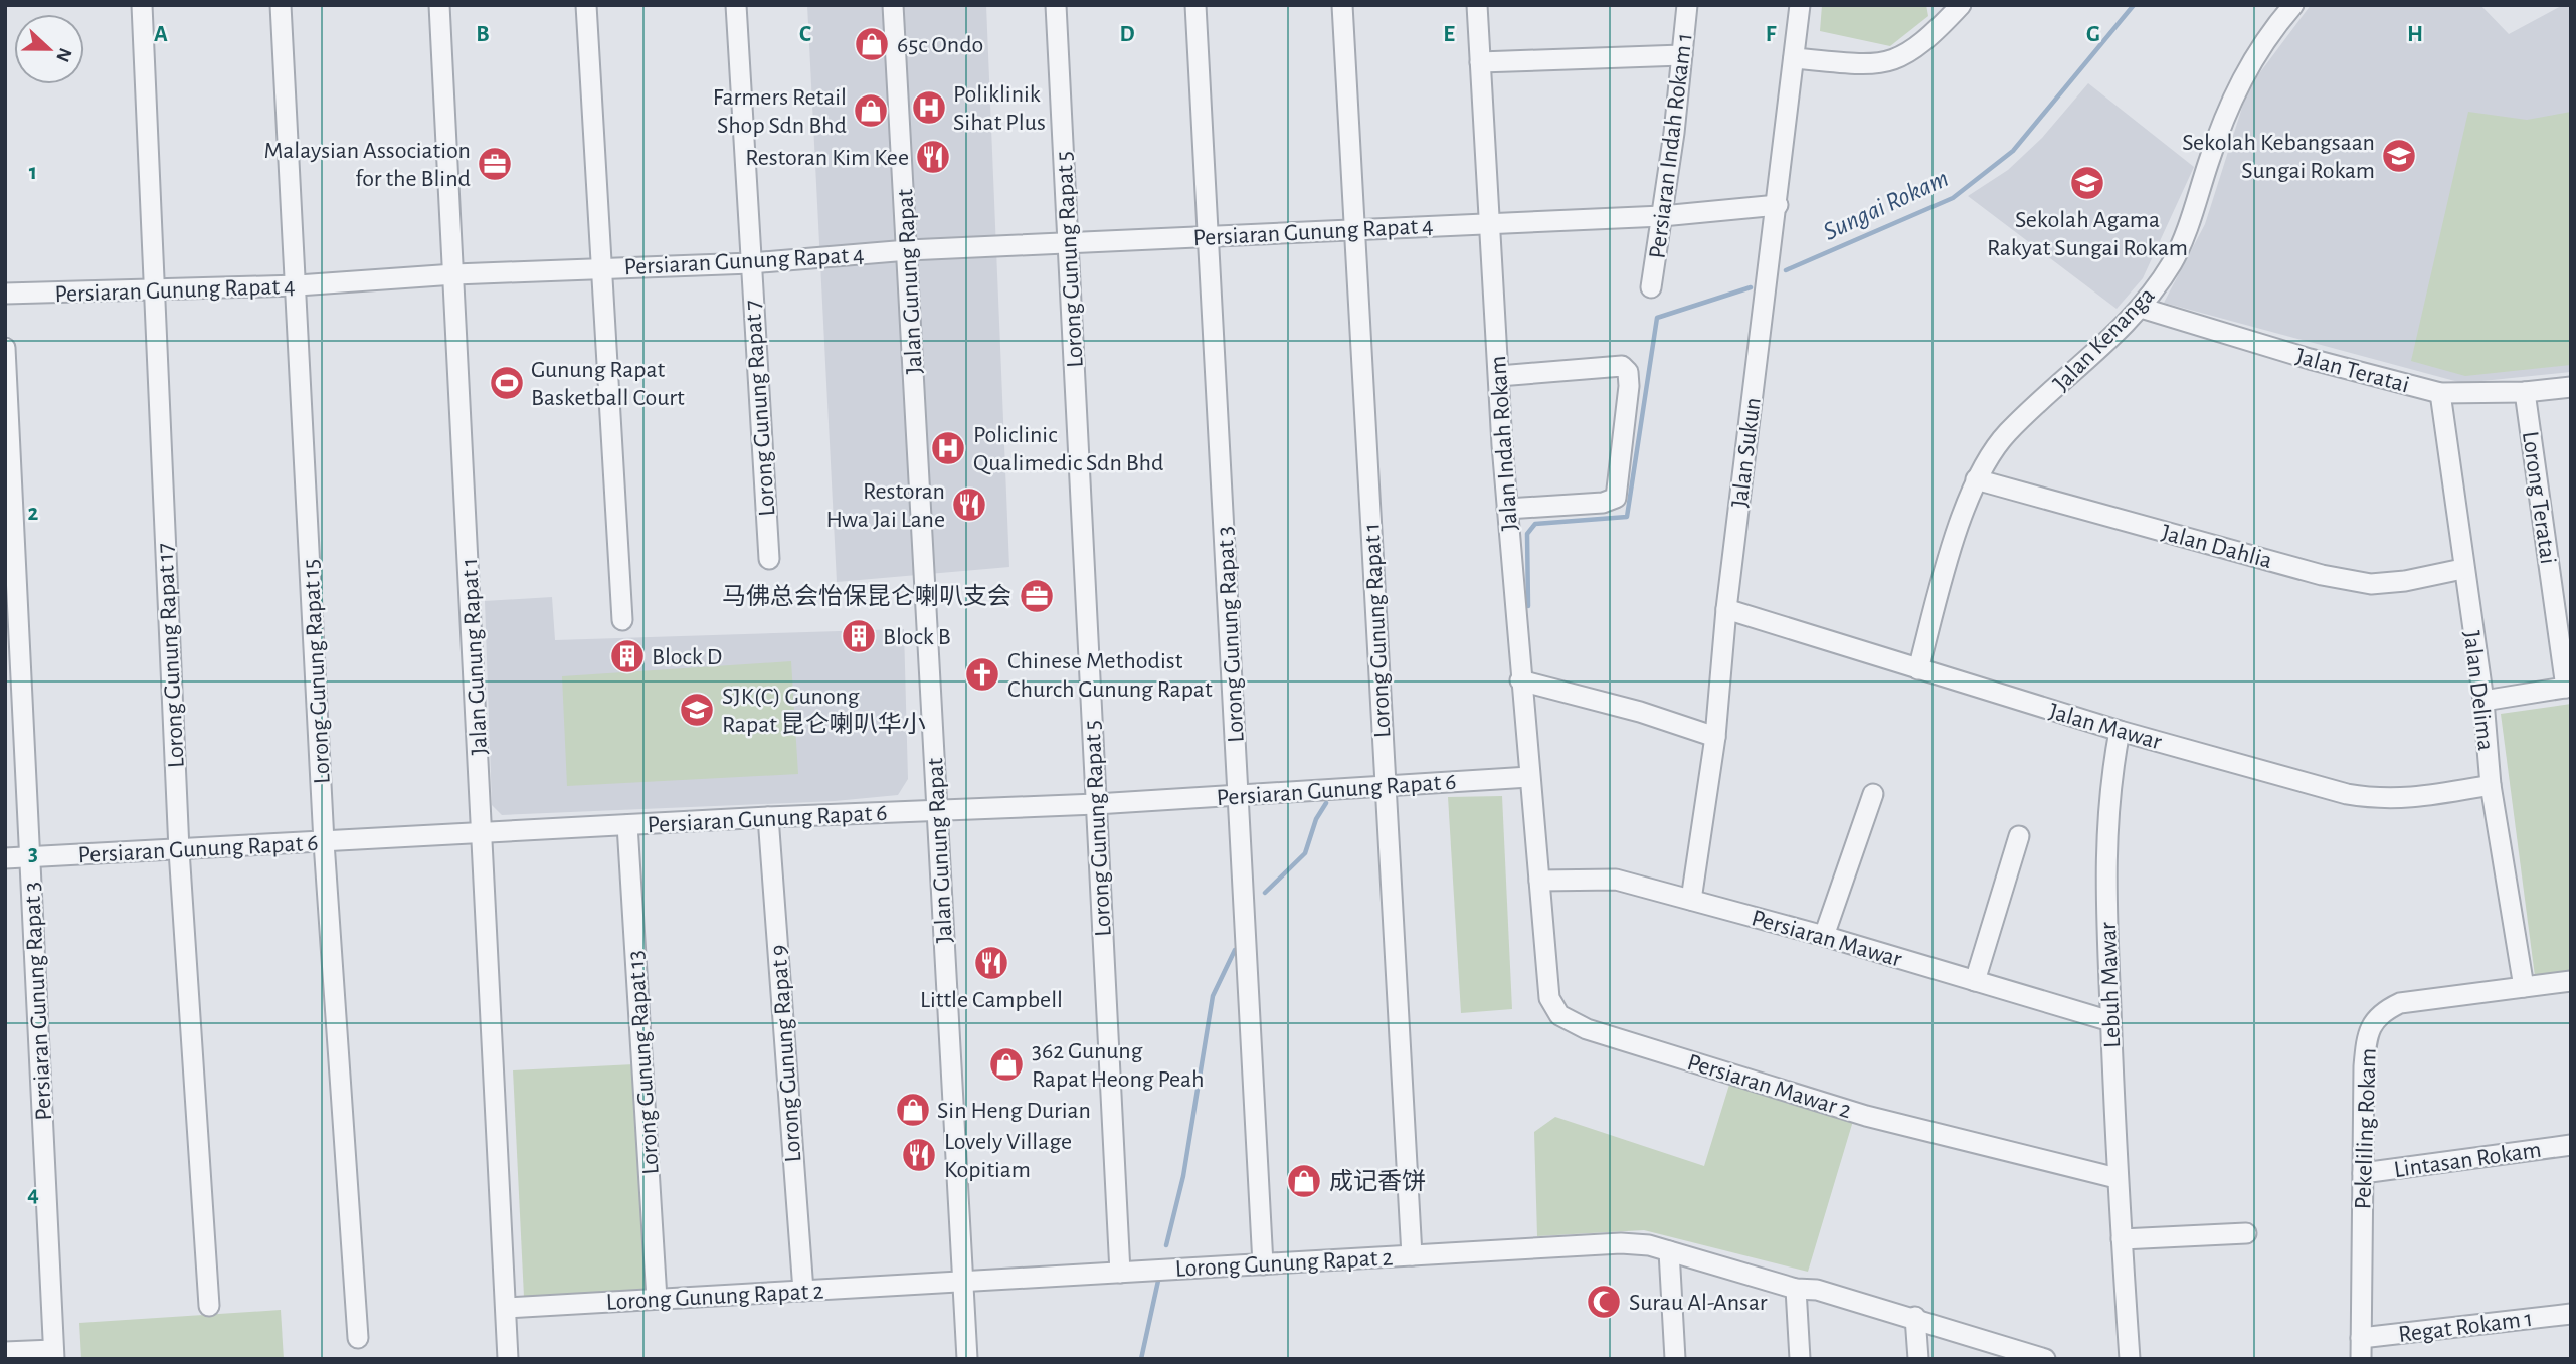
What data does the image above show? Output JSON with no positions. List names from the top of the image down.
{
  "streets": {
    "street": [
      "Persiaran Indah Rokam 1",
      "Persiaran Gunung Rapat 4",
      "Lorong Gunung Rapat 5",
      "Jalan Gunung Rapat",
      "Jalan Kenanga",
      "Jalan Teratai",
      "Lorong Gunung Rapat 7",
      "Jalan Indah Rokam",
      "Jalan Sukun",
      "Lorong Teratai",
      "Jalan Dahlia",
      "Lorong Gunung Rapat 1",
      "Lorong Gunung Rapat 3",
      "Lorong Gunung Rapat 17",
      "Jalan Gunung Rapat 1",
      "Lorong Gunung Rapat 15",
      "Jalan Delima",
      "Jalan Mawar",
      "Persiaran Gunung Rapat 6",
      "Persiaran Mawar",
      "Lebuh Mawar",
      "Persiaran Gunung Rapat 3",
      "Lorong Gunung Rapat 9",
      "Lorong Gunung Rapat 13",
      "Persiaran Mawar 2",
      "Pekeliling Rokam",
      "Lintasan Rokam",
      "Lorong Gunung Rapat 2",
      "Regat Rokam 1"
    ]
  },
  "crossings": [
    ["Persiaran Indah Rokam 1", "Persiaran Gunung Rapat 4"],
    ["Persiaran Gunung Rapat 4", "Lorong Gunung Rapat 5"],
    ["Persiaran Gunung Rapat 4", "Jalan Gunung Rapat"],
    ["Persiaran Gunung Rapat 4", "Lorong Gunung Rapat 7"],
    ["Persiaran Gunung Rapat 4", "Jalan Indah Rokam"],
    ["Persiaran Gunung Rapat 4", "Jalan Sukun"],
    ["Persiaran Gunung Rapat 4", "Lorong Gunung Rapat 1"],
    ["Persiaran Gunung Rapat 4", "Lorong Gunung Rapat 3"],
    ["Persiaran Gunung Rapat 4", "Lorong Gunung Rapat 17"],
    ["Persiaran Gunung Rapat 4", "Jalan Gunung Rapat 1"],
    ["Persiaran Gunung Rapat 4", "Lorong Gunung Rapat 15"],
    ["Lorong Gunung Rapat 5", "Persiaran Gunung Rapat 6"],
    ["Lorong Gunung Rapat 5", "Lorong Gunung Rapat 2"],
    ["Jalan Gunung Rapat", "Persiaran Gunung Rapat 6"],
    ["Jalan Gunung Rapat", "Lorong Gunung Rapat 2"],
    ["Jalan Kenanga", "Jalan Teratai"],
    ["Jalan Kenanga", "Jalan Dahlia"],
    ["Jalan Kenanga", "Jalan Mawar"],
    ["Jalan Teratai", "Lorong Teratai"],
    ["Jalan Teratai", "Jalan Delima"],
    ["Jalan Indah Rokam", "Persiaran Gunung Rapat 6"],
    ["Jalan Indah Rokam", "Persiaran Mawar"],
    ["Jalan Indah Rokam", "Persiaran Mawar 2"],
    ["Jalan Sukun", "Jalan Mawar"],
    ["Jalan Sukun", "Persiaran Mawar"],
    ["Jalan Dahlia", "Jalan Delima"],
    ["Lorong Gunung Rapat 1", "Persiaran Gunung Rapat 6"],
    ["Lorong Gunung Rapat 1", "Lorong Gunung Rapat 2"],
    ["Lorong Gunung Rapat 3", "Persiaran Gunung Rapat 6"],
    ["Lorong Gunung Rapat 3", "Lorong Gunung Rapat 2"],
    ["Lorong Gunung Rapat 17", "Persiaran Gunung Rapat 6"],
    ["Jalan Gunung Rapat 1", "Persiaran Gunung Rapat 6"],
    ["Jalan Gunung Rapat 1", "Lorong Gunung Rapat 2"],
    ["Lorong Gunung Rapat 15", "Persiaran Gunung Rapat 6"],
    ["Jalan Delima", "Jalan Mawar"],
    ["Jalan Delima", "Pekeliling Rokam"],
    ["Jalan Mawar", "Lebuh Mawar"],
    ["Persiaran Gunung Rapat 6", "Persiaran Gunung Rapat 3"],
    ["Persiaran Gunung Rapat 6", "Lorong Gunung Rapat 9"],
    ["Persiaran Gunung Rapat 6", "Lorong Gunung Rapat 13"],
    ["Persiaran Mawar", "Lebuh Mawar"],
    ["Persiaran Mawar", "Persiaran Mawar 2"],
    ["Lebuh Mawar", "Persiaran Mawar 2"],
    ["Lorong Gunung Rapat 9", "Lorong Gunung Rapat 2"],
    ["Lorong Gunung Rapat 13", "Lorong Gunung Rapat 2"],
    ["Pekeliling Rokam", "Lintasan Rokam"],
    ["Pekeliling Rokam", "Regat Rokam 1"]
  ],
  "water": ["Sungai Rokam"],
  "places": {
    "shop": [
      "65c Ondo",
      "Farmers Retail Shop Sdn Bhd",
      "362 Gunung Rapat Heong Peah",
      "Sin Heng Durian",
      "成记香饼"
    ],
    "hospital": ["Poliklinik Sihat Plus", "Policlinic Qualimedic Sdn Bhd"],
    "school or university": ["Sekolah Kebangsaan Sungai Rokam", "Sekolah Agama Rakyat Sungai Rokam", "SJK(C) Gunong Rapat 昆仑喇叭华小"],
    "restaurant": [
      "Restoran Kim Kee",
      "Restoran Hwa Jai Lane",
      "Little Campbell",
      "Lovely Village Kopitiam"
    ],
    "office": ["Malaysian Association for the Blind", "马佛总会怡保昆仑喇叭支会"],
    "sports": ["Gunung Rapat Basketball Court"],
    "building": ["Block B", "Block D"],
    "church": ["Chinese Methodist Church Gunung Rapat"],
    "mosque": ["Surau Al-Ansar"]
  },
  "north": "right",
  "grid": {
    "columns": [
      "A",
      "B",
      "C",
      "D",
      "E",
      "F",
      "G",
      "H"
    ],
    "rows": [
      "1",
      "2",
      "3",
      "4"
    ]
  }
}
